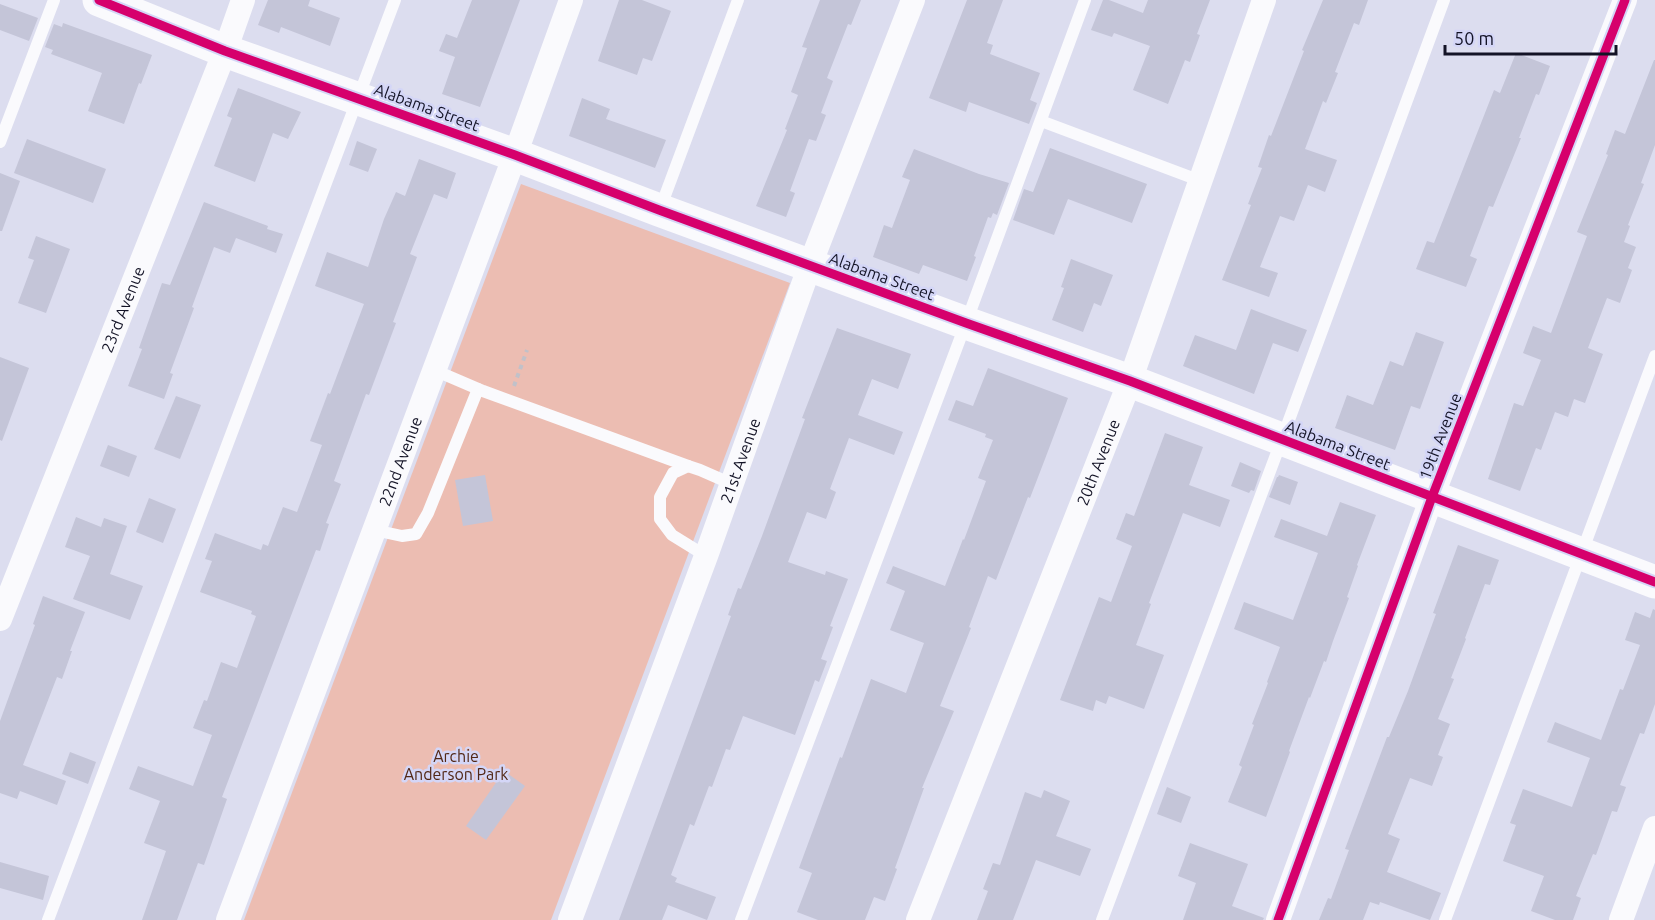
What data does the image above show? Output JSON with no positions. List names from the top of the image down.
{
  "streets": {
    "street": [
      "Alabama Street",
      "23rd Avenue",
      "19th Avenue",
      "22nd Avenue",
      "21st Avenue",
      "20th Avenue"
    ]
  },
  "crossings": [
    ["Alabama Street", "23rd Avenue"],
    ["Alabama Street", "19th Avenue"],
    ["Alabama Street", "22nd Avenue"],
    ["Alabama Street", "21st Avenue"],
    ["Alabama Street", "20th Avenue"]
  ],
  "parks": ["Archie Anderson Park"],
  "scale_bar": "50 m"
}
